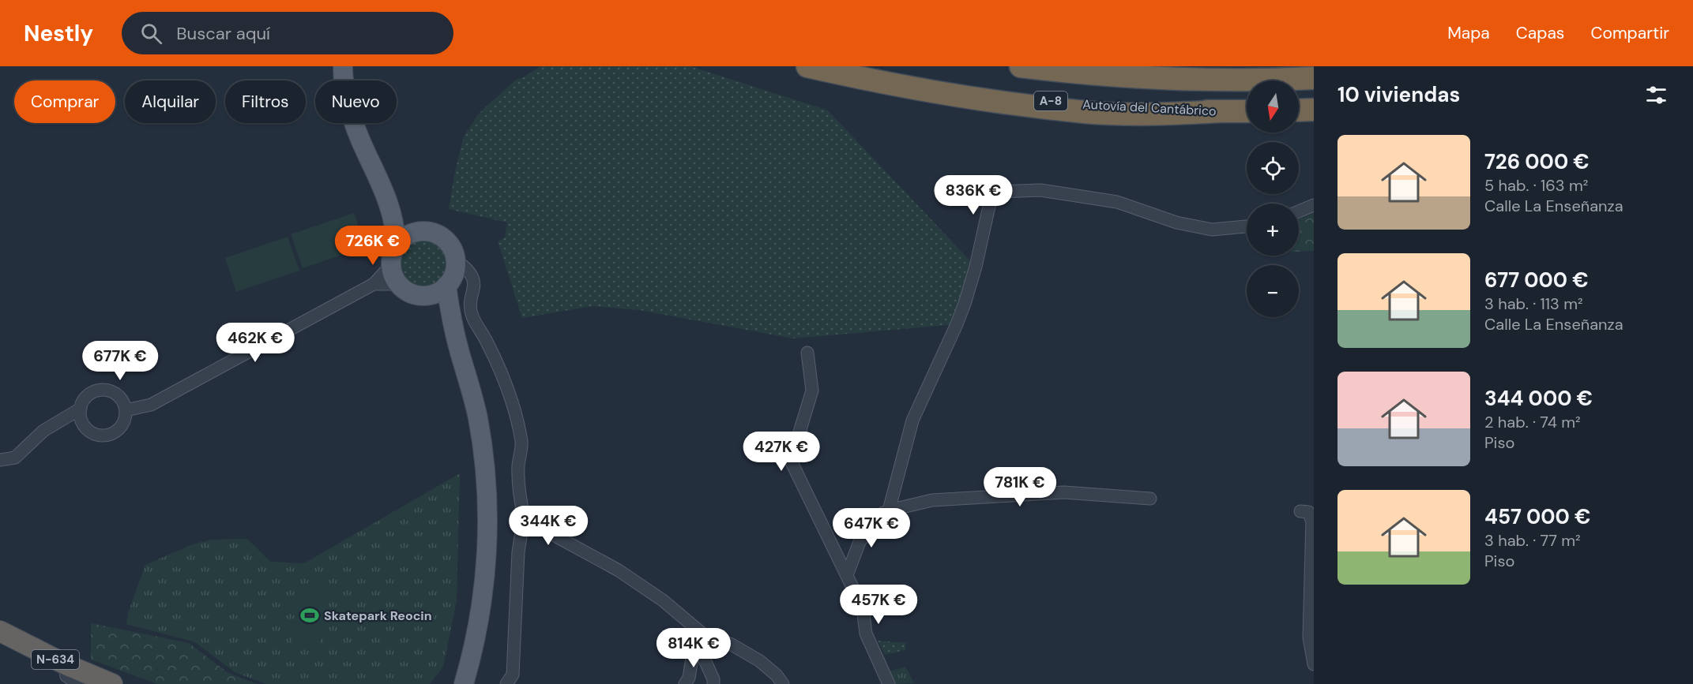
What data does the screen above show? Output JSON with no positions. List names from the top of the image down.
{
  "streets": {
    "highway": ["A-8", "Autovía del Cantábrico", "N-634"]
  },
  "places": {
    "sports": ["Skatepark Reocin"]
  },
  "north": "bottom",
  "page": {
    "header": "Nestly",
    "search": "Buscar aquí",
    "nav": ["Mapa", "Capas", "Compartir"],
    "heading": "10 viviendas",
    "map_buttons": ["+", "−"],
    "chip": [
      "Comprar",
      "Alquilar",
      "Filtros",
      "Nuevo"
    ],
    "list": [
      {
        "name": "726 000 €",
        "note": "5 hab. · 163 m² · Calle La Enseñanza"
      },
      {
        "name": "677 000 €",
        "note": "3 hab. · 113 m² · Calle La Enseñanza"
      },
      {
        "name": "344 000 €",
        "note": "2 hab. · 74 m² · Piso"
      },
      {
        "name": "457 000 €",
        "note": "3 hab. · 77 m² · Piso"
      }
    ],
    "price": [
      "836K €",
      "726K €",
      "462K €",
      "677K €",
      "427K €",
      "781K €",
      "344K €",
      "647K €",
      "457K €",
      "814K €"
    ]
  }
}
